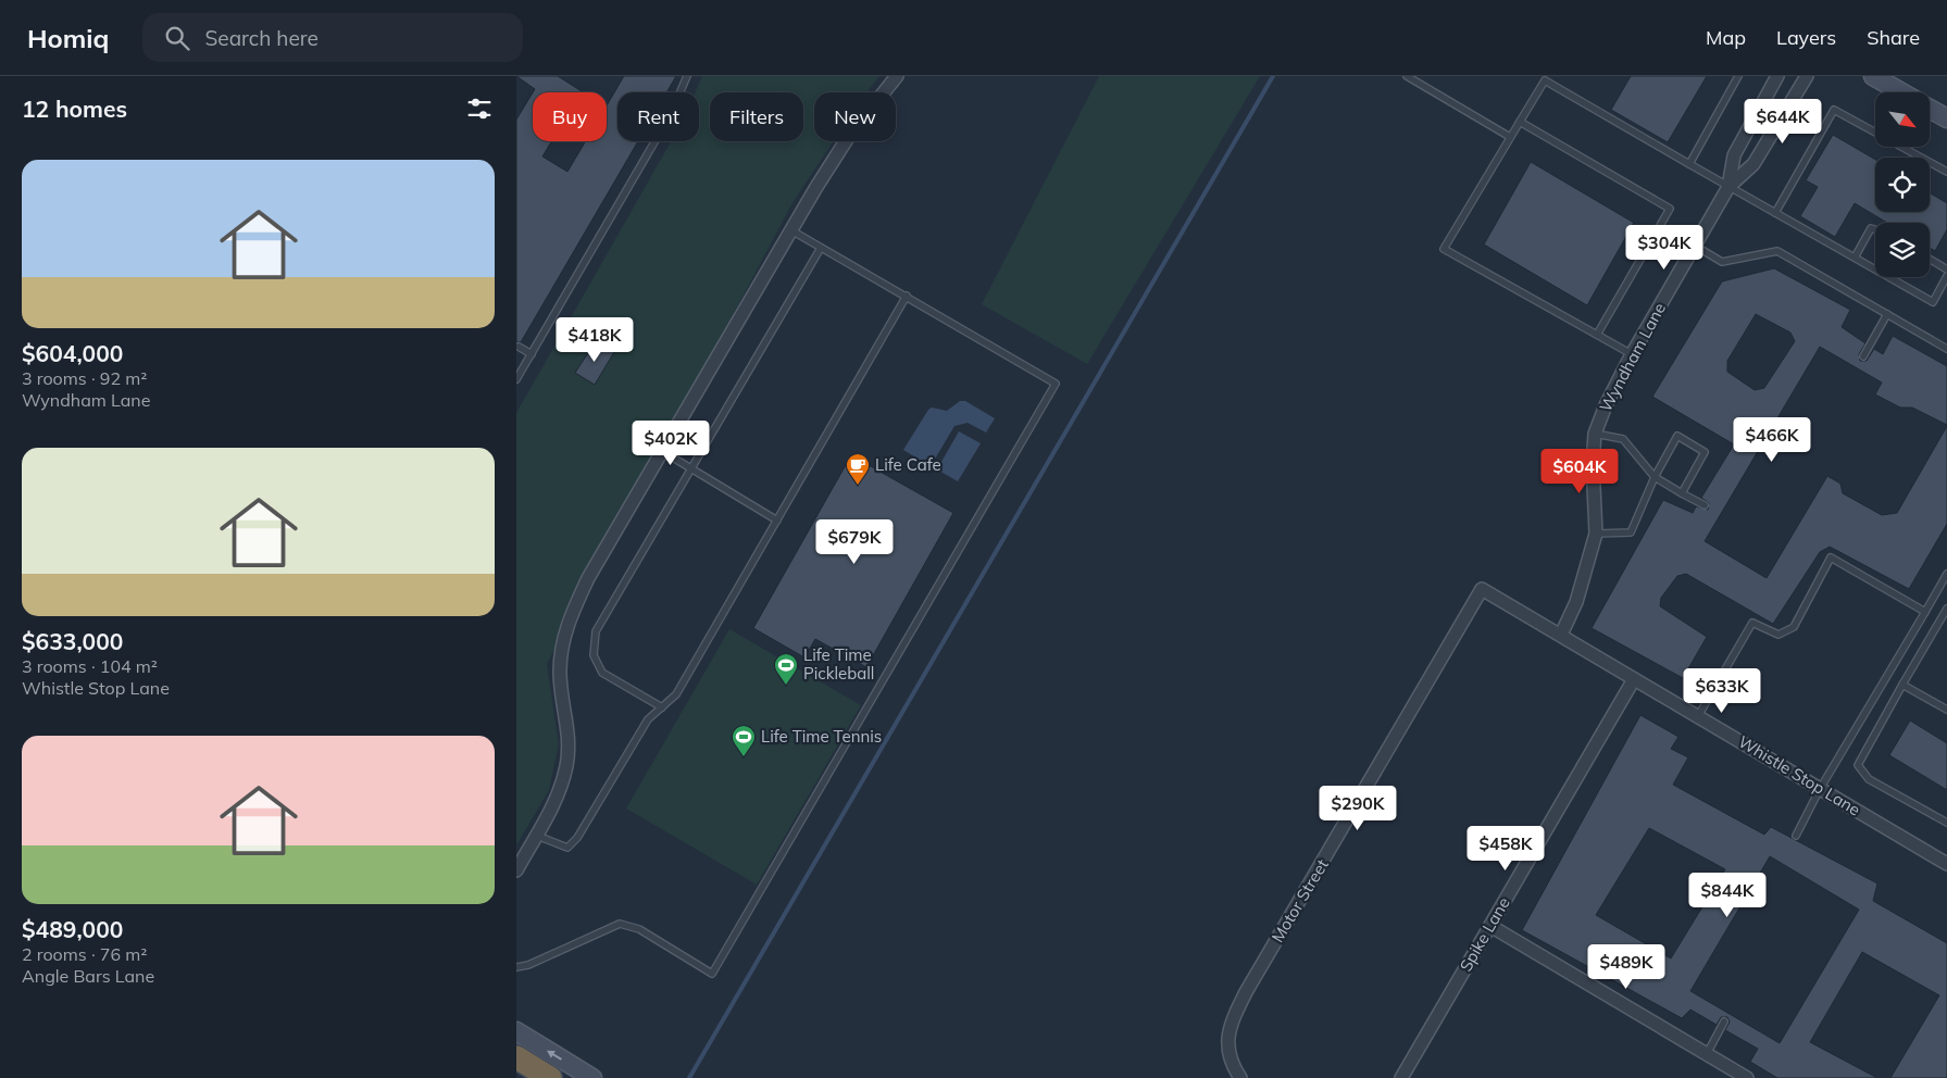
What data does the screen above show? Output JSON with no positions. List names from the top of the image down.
{
  "streets": {
    "street": [
      "Wyndham Lane",
      "Whistle Stop Lane",
      "Motor Street",
      "Spike Lane"
    ]
  },
  "crossings": [
    ["Wyndham Lane", "Whistle Stop Lane"],
    ["Whistle Stop Lane", "Motor Street"],
    ["Whistle Stop Lane", "Spike Lane"]
  ],
  "places": {
    "cafe": ["Life Cafe"],
    "sports": ["Life Time Pickleball", "Life Time Tennis"]
  },
  "north": "bottom right",
  "page": {
    "header": "Homiq",
    "search": "Search here",
    "nav": ["Map", "Layers", "Share"],
    "heading": "12 homes",
    "chip": [
      "Buy",
      "Rent",
      "Filters",
      "New"
    ],
    "price": [
      "$644K",
      "$304K",
      "$418K",
      "$466K",
      "$402K",
      "$604K",
      "$679K",
      "$633K",
      "$290K",
      "$458K",
      "$844K",
      "$489K"
    ],
    "list": [
      {
        "name": "$604,000",
        "note": "3 rooms · 92 m² · Wyndham Lane"
      },
      {
        "name": "$633,000",
        "note": "3 rooms · 104 m² · Whistle Stop Lane"
      },
      {
        "name": "$489,000",
        "note": "2 rooms · 76 m² · Angle Bars Lane"
      }
    ]
  }
}
